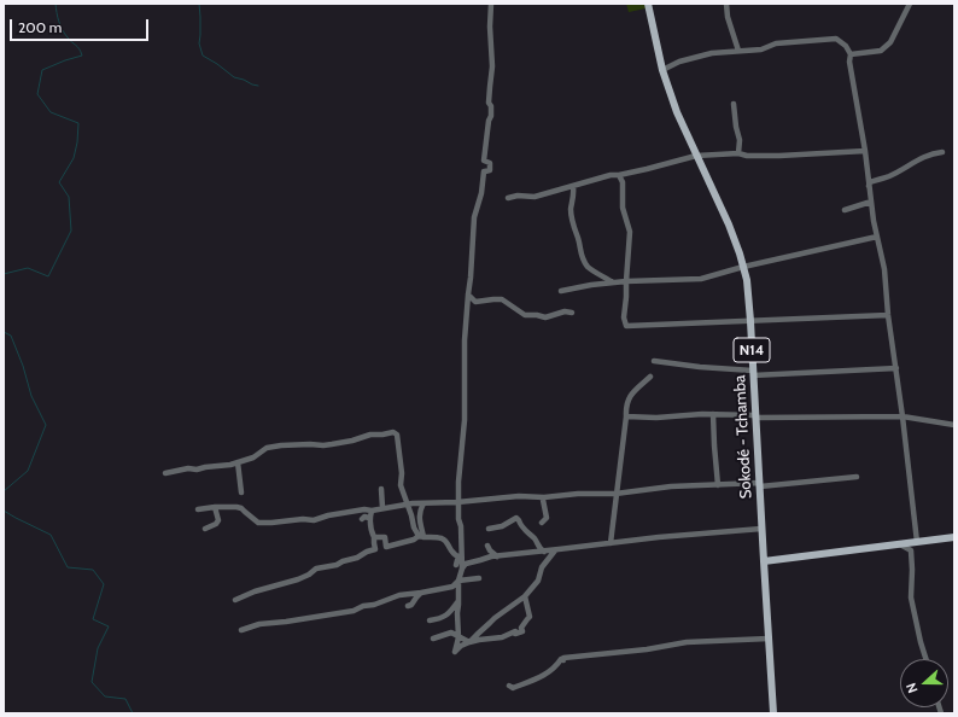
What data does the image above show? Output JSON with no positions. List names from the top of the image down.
{
  "streets": {
    "main road": ["N14", "Sokodé - Tchamba"]
  },
  "scale_bar": "200 m",
  "north": "left"
}
